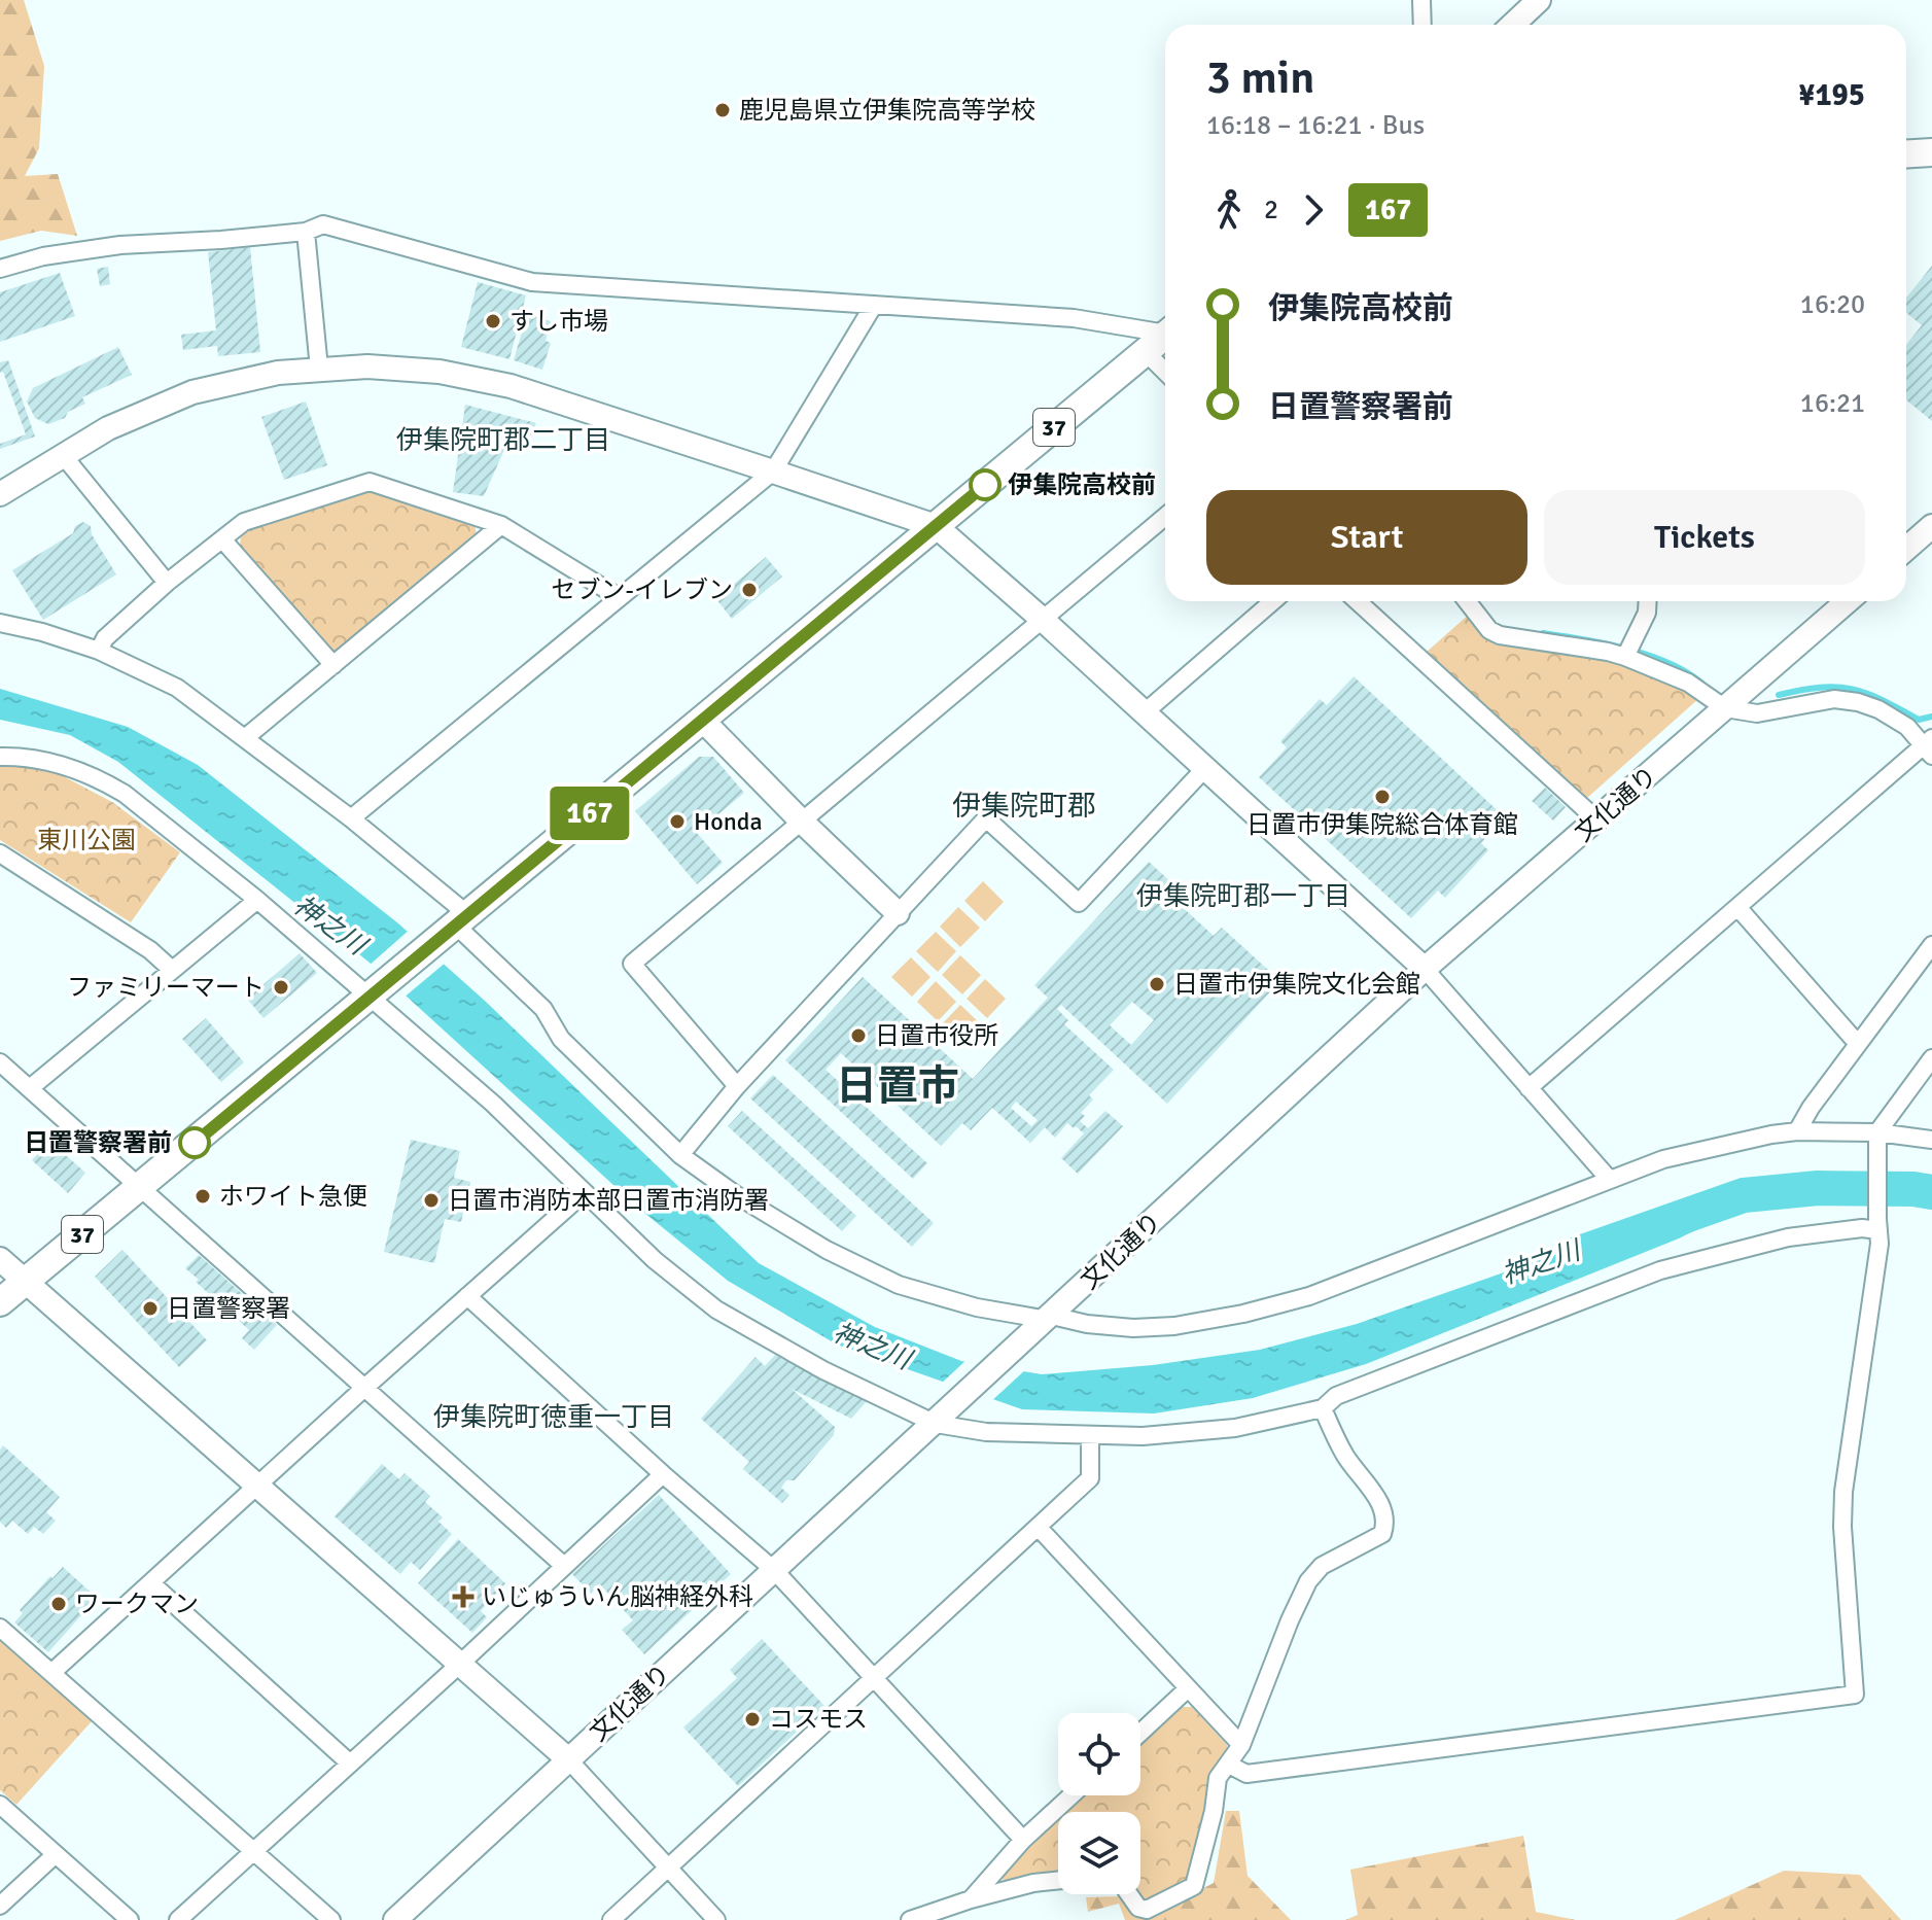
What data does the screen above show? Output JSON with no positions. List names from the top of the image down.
{
  "streets": {
    "main road": ["37"],
    "street": ["文化通り"]
  },
  "districts": [
    "伊集院町郡二丁目",
    "伊集院町郡",
    "伊集院町郡一丁目",
    "日置市",
    "伊集院町徳重一丁目"
  ],
  "water": ["神之川"],
  "parks": ["東川公園"],
  "places": {
    "other": [
      "鹿児島県立伊集院高等学校",
      "すし市場",
      "伊集院高校前",
      "セブン-イレブン",
      "日置市伊集院総合体育館",
      "Honda",
      "日置市伊集院文化会館",
      "ファミリーマート",
      "日置市役所",
      "日置警察署前",
      "ホワイト急便",
      "日置市消防本部日置市消防署",
      "日置警察署",
      "ワークマン",
      "コスモス"
    ],
    "health": ["いじゅういん脳神経外科"]
  },
  "lines": ["bus line 167"],
  "page": {
    "on_map": "167",
    "heading": ["3 min", "16:18 – 16:21 · Bus", "¥195"],
    "legs": ["2", "167"],
    "list": [
      {
        "name": "伊集院高校前",
        "value": "16:20"
      },
      {
        "name": "日置警察署前",
        "value": "16:21"
      }
    ],
    "buttons": ["Start", "Tickets"]
  }
}
